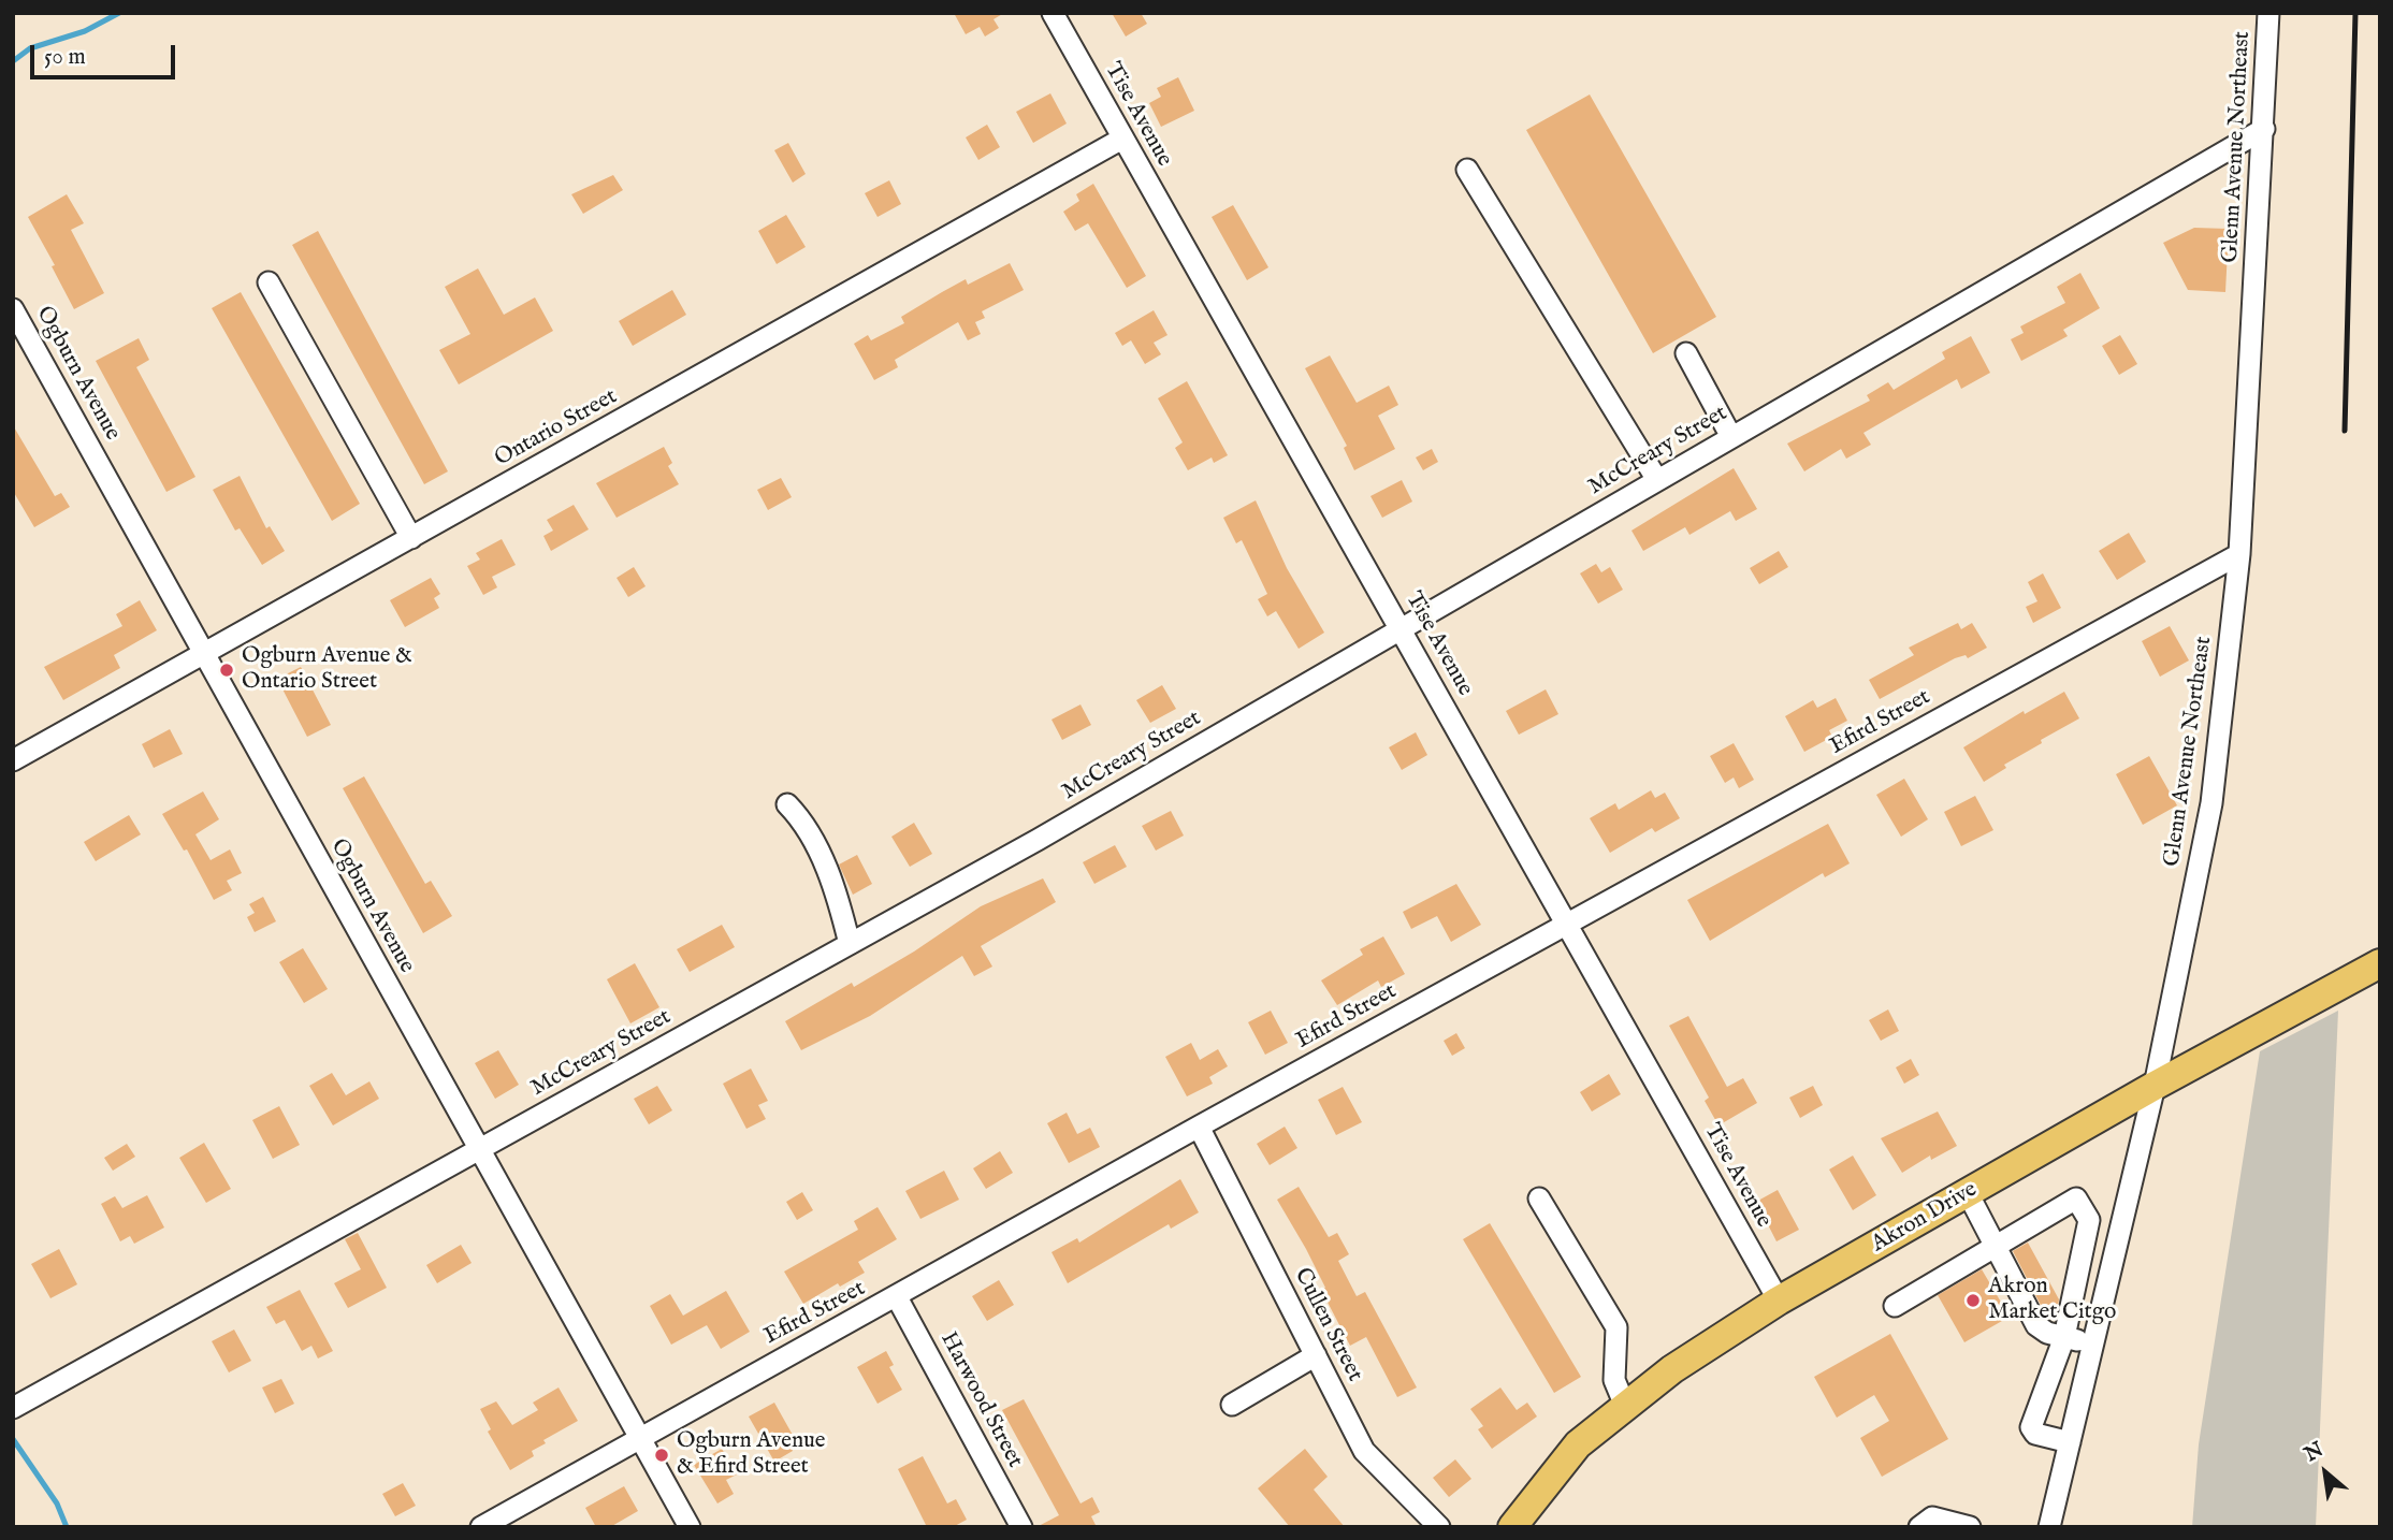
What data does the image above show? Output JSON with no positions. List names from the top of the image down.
{
  "streets": {
    "main road": ["Akron Drive"],
    "street": [
      "Tise Avenue",
      "Glenn Avenue Northeast",
      "Ogburn Avenue",
      "Ontario Street",
      "McCreary Street",
      "Efird Street",
      "Cullen Street",
      "Harwood Street"
    ]
  },
  "crossings": [
    ["Tise Avenue", "Ontario Street"],
    ["Tise Avenue", "McCreary Street"],
    ["Tise Avenue", "Efird Street"],
    ["Tise Avenue", "Akron Drive"],
    ["Glenn Avenue Northeast", "McCreary Street"],
    ["Glenn Avenue Northeast", "Efird Street"],
    ["Glenn Avenue Northeast", "Akron Drive"],
    ["Ogburn Avenue", "Ontario Street"],
    ["Ogburn Avenue", "McCreary Street"],
    ["Ogburn Avenue", "Efird Street"],
    ["Efird Street", "Cullen Street"],
    ["Efird Street", "Harwood Street"]
  ],
  "places": ["Ogburn Avenue & Ontario Street", "Akron Market Citgo", "Ogburn Avenue & Efird Street"],
  "scale_bar": "50 m",
  "north": "top left"
}
